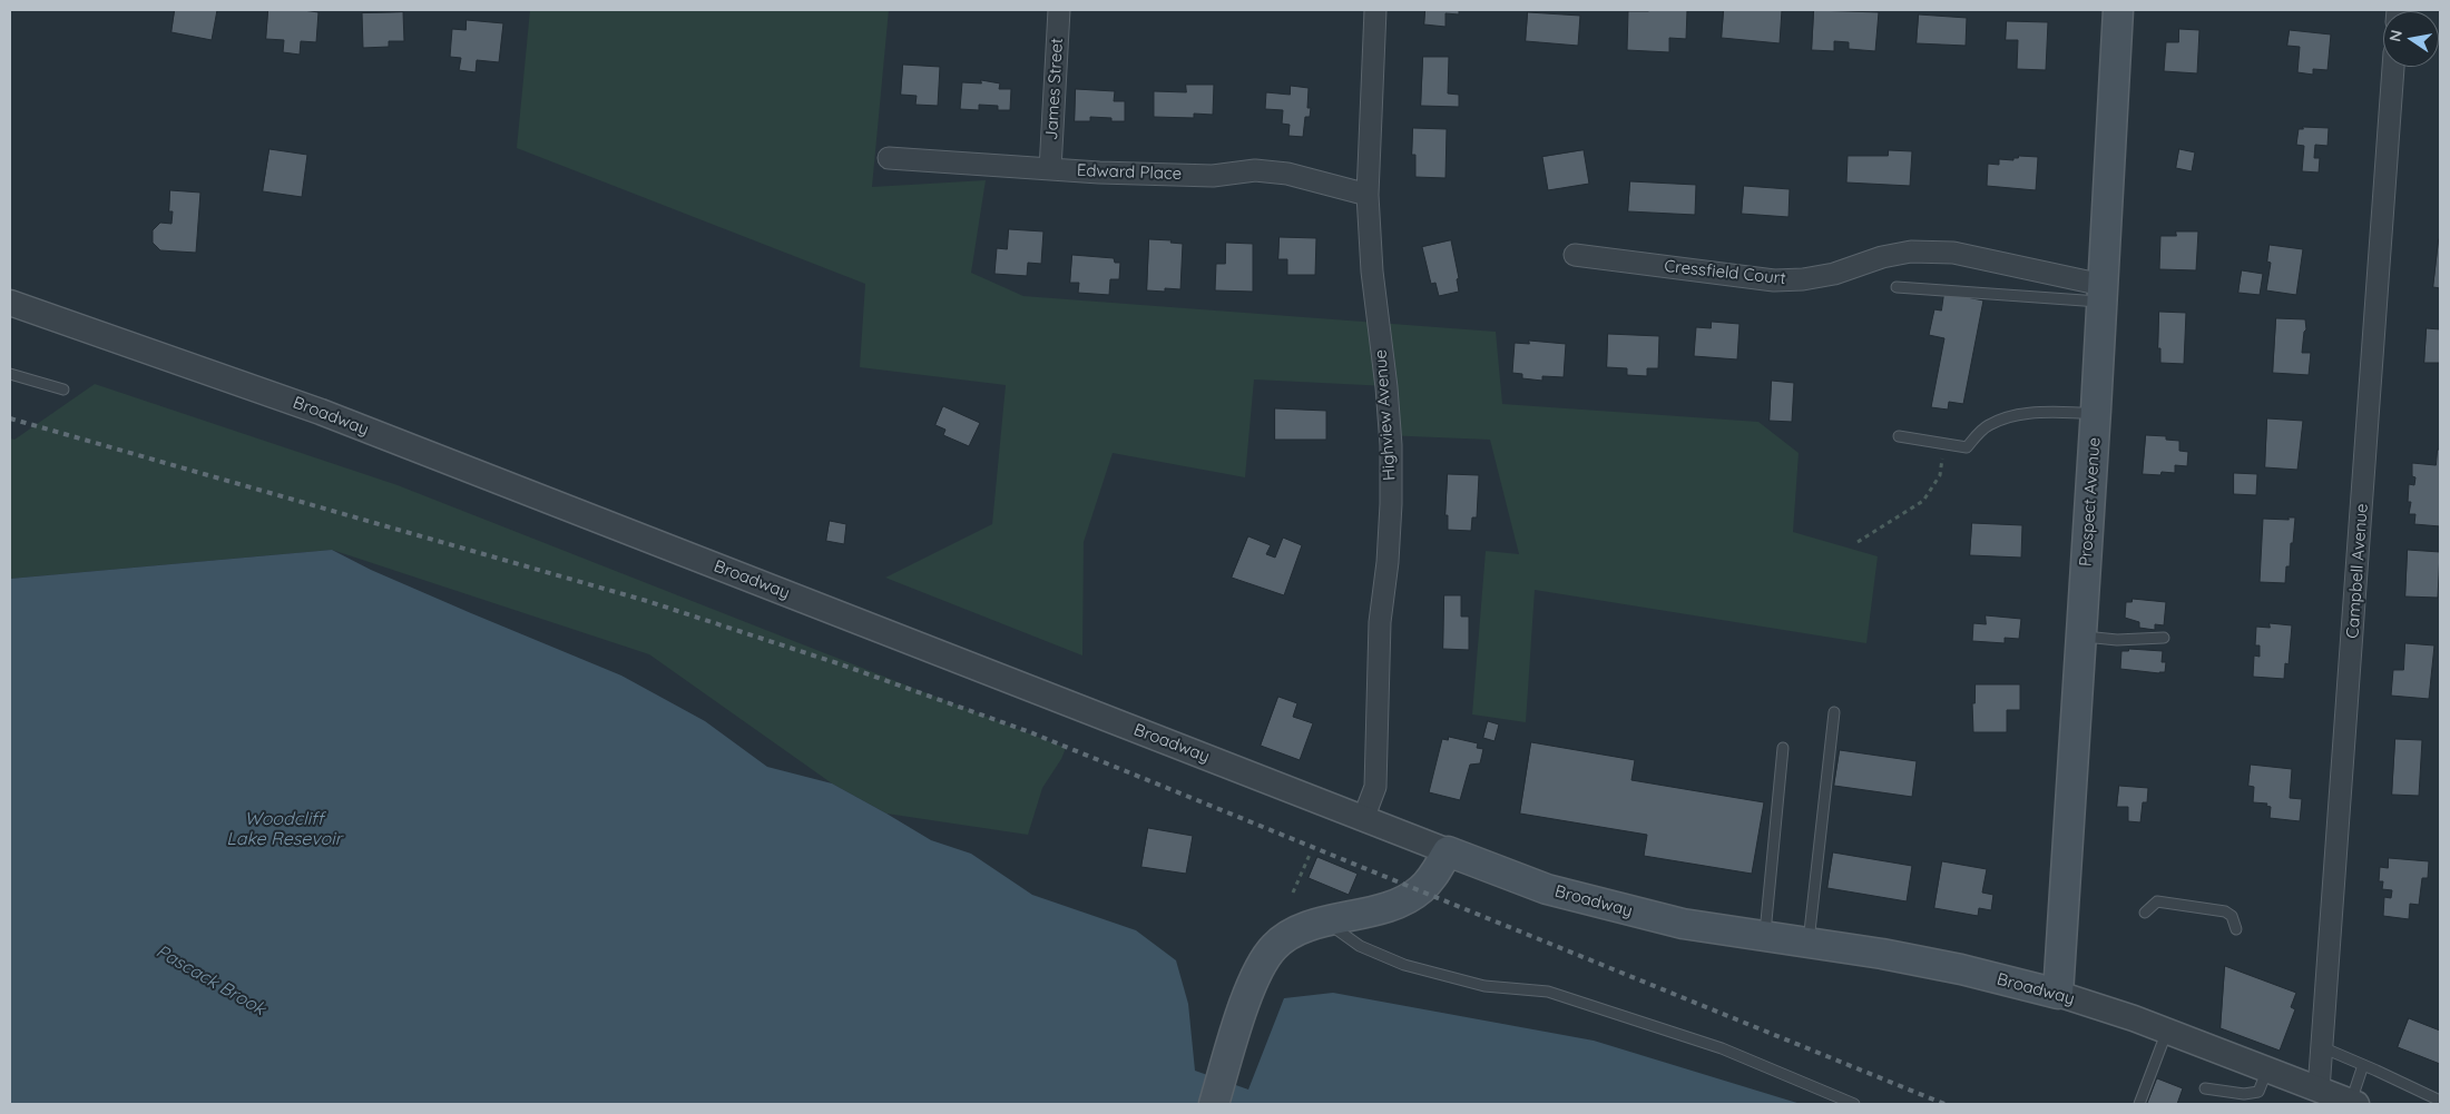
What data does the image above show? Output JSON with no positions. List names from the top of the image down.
{
  "streets": {
    "main road": ["Broadway", "Prospect Avenue"],
    "street": [
      "James Street",
      "Edward Place",
      "Cressfield Court",
      "Highview Avenue",
      "Campbell Avenue"
    ]
  },
  "crossings": [
    ["James Street", "Edward Place"],
    ["Edward Place", "Highview Avenue"],
    ["Cressfield Court", "Prospect Avenue"],
    ["Highview Avenue", "Broadway"],
    ["Broadway", "Prospect Avenue"],
    ["Broadway", "Campbell Avenue"]
  ],
  "water": ["Woodcliff Lake Resevoir", "Pascack Brook"],
  "north": "left"
}
